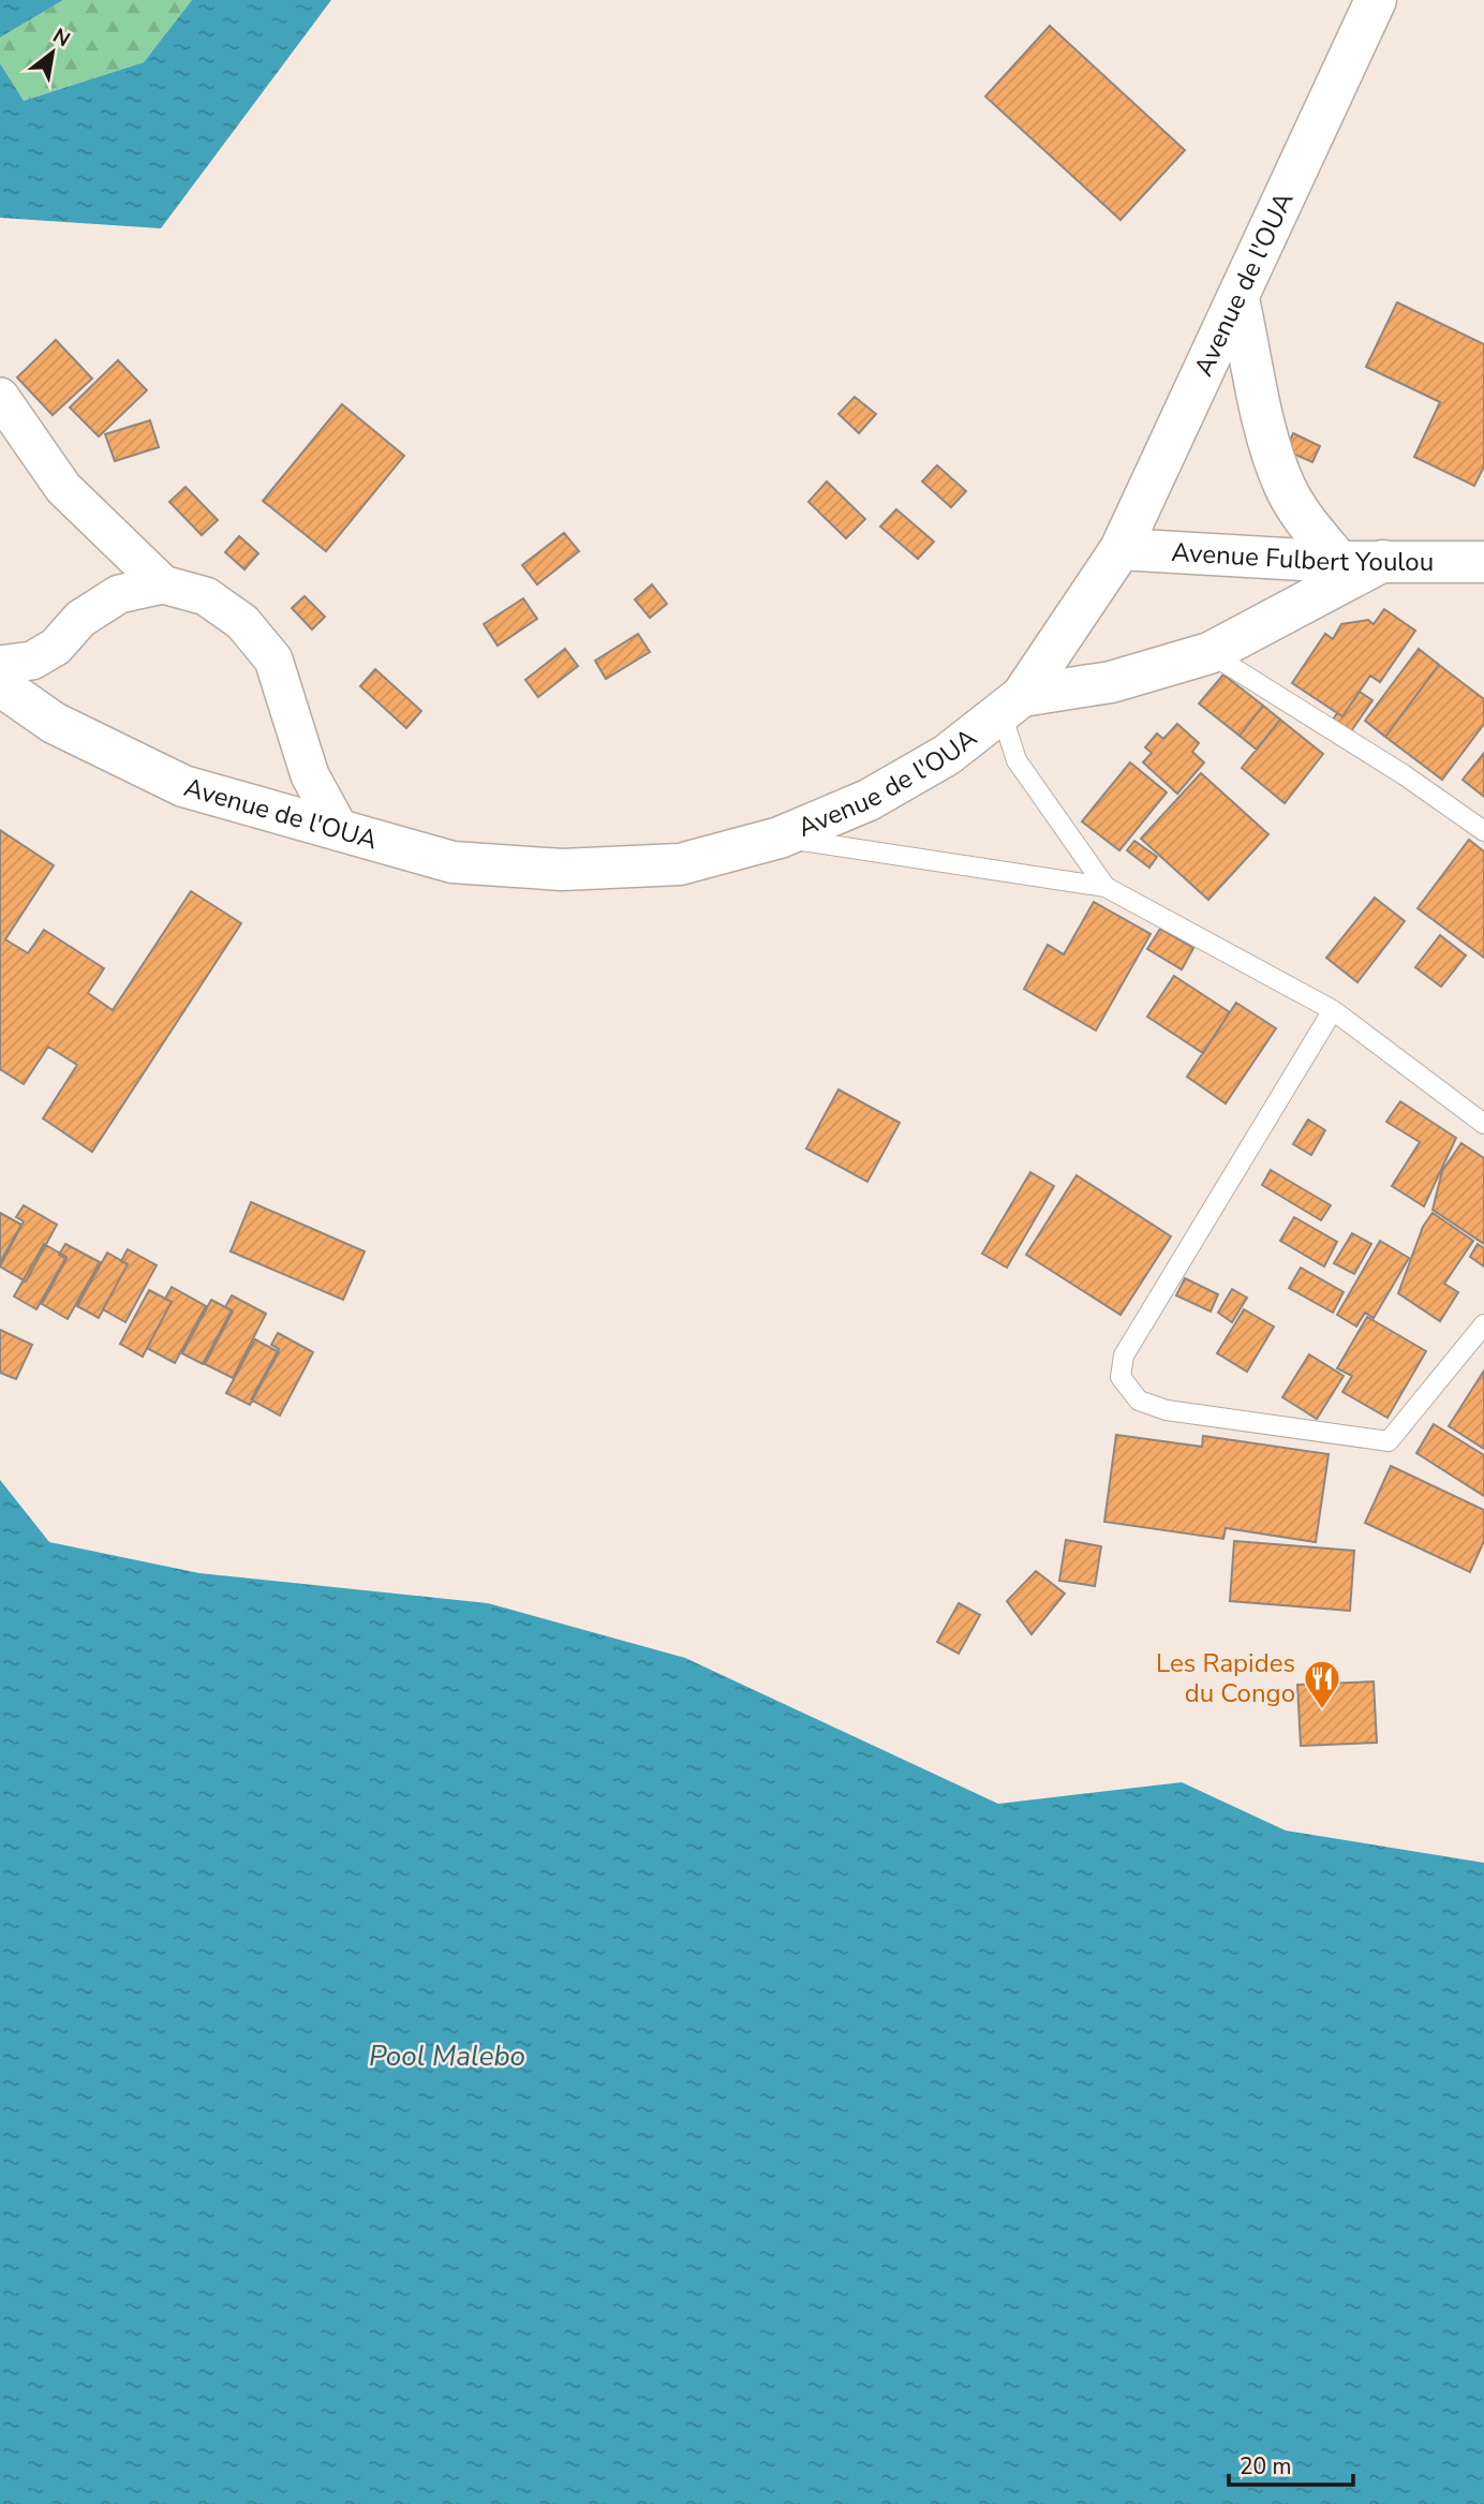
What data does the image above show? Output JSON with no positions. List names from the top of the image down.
{
  "streets": {
    "main road": ["Avenue de l'OUA", "Avenue Fulbert Youlou"]
  },
  "crossings": [
    ["Avenue de l'OUA", "Avenue Fulbert Youlou"]
  ],
  "water": ["Pool Malebo"],
  "places": {
    "restaurant": ["Les Rapides du Congo"]
  },
  "scale_bar": "20 m",
  "north": "top right"
}
